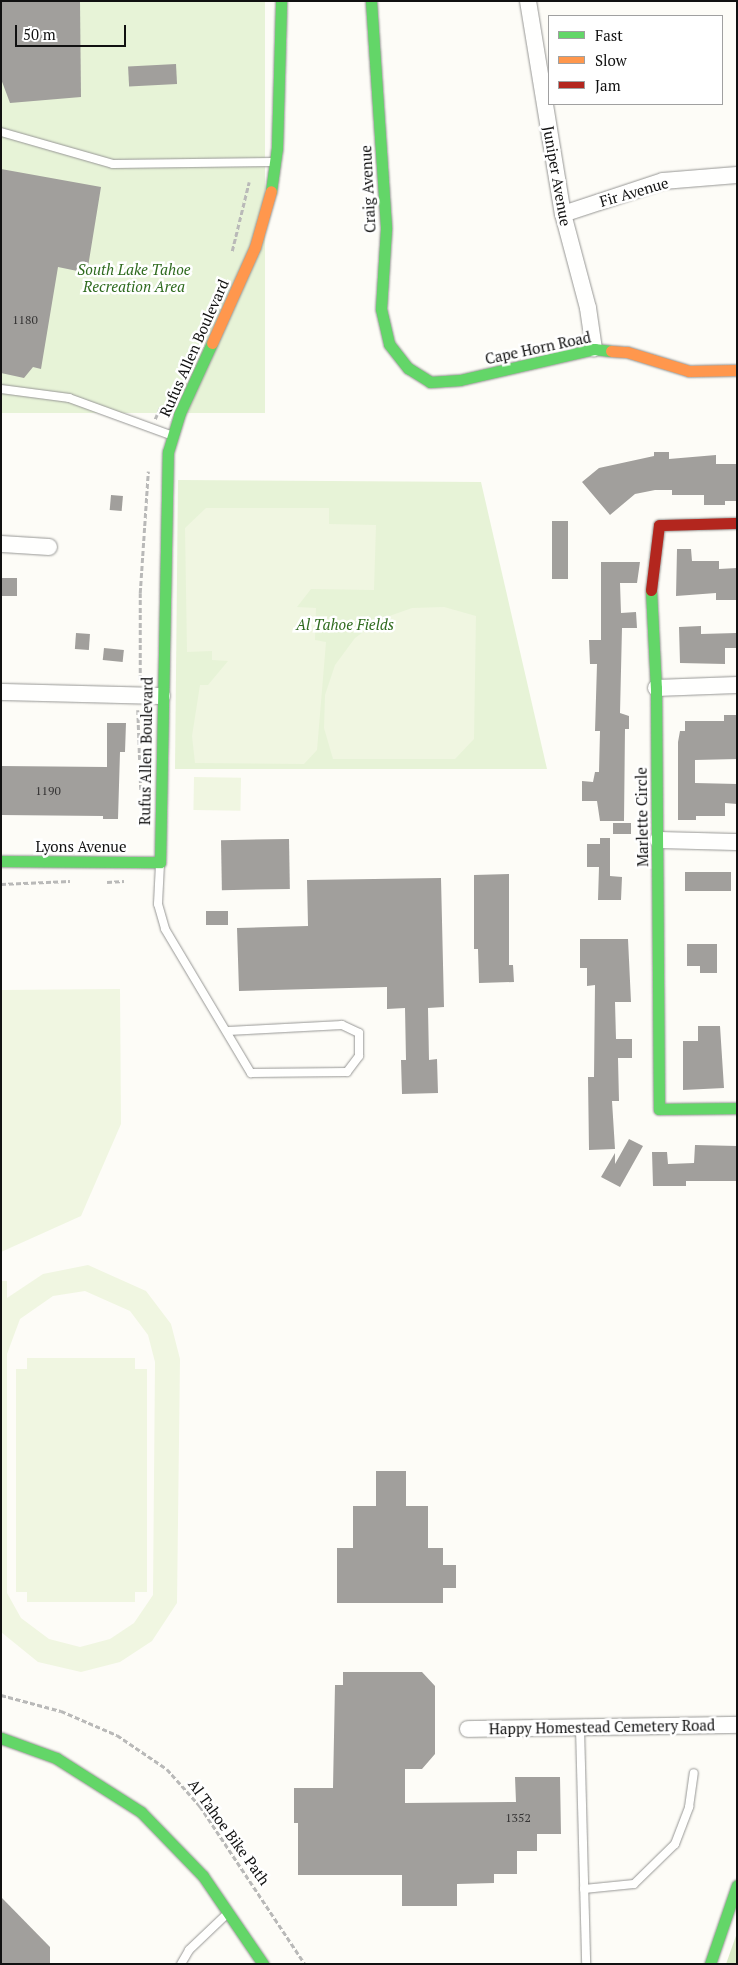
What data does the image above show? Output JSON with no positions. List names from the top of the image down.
{
  "streets": {
    "street": [
      "Juniper Avenue",
      "Craig Avenue",
      "Fir Avenue",
      "Rufus Allen Boulevard",
      "Cape Horn Road",
      "Marlette Circle",
      "Lyons Avenue",
      "Happy Homestead Cemetery Road"
    ],
    "path": ["Al Tahoe Bike Path"]
  },
  "crossings": [
    ["Juniper Avenue", "Fir Avenue"],
    ["Juniper Avenue", "Cape Horn Road"],
    ["Craig Avenue", "Cape Horn Road"],
    ["Rufus Allen Boulevard", "Lyons Avenue"]
  ],
  "parks": ["South Lake Tahoe Recreation Area", "Al Tahoe Fields"],
  "house_numbers": ["1180", "1190", "1352"],
  "legend": ["Fast", "Slow", "Jam"],
  "scale_bar": "50 m"
}
